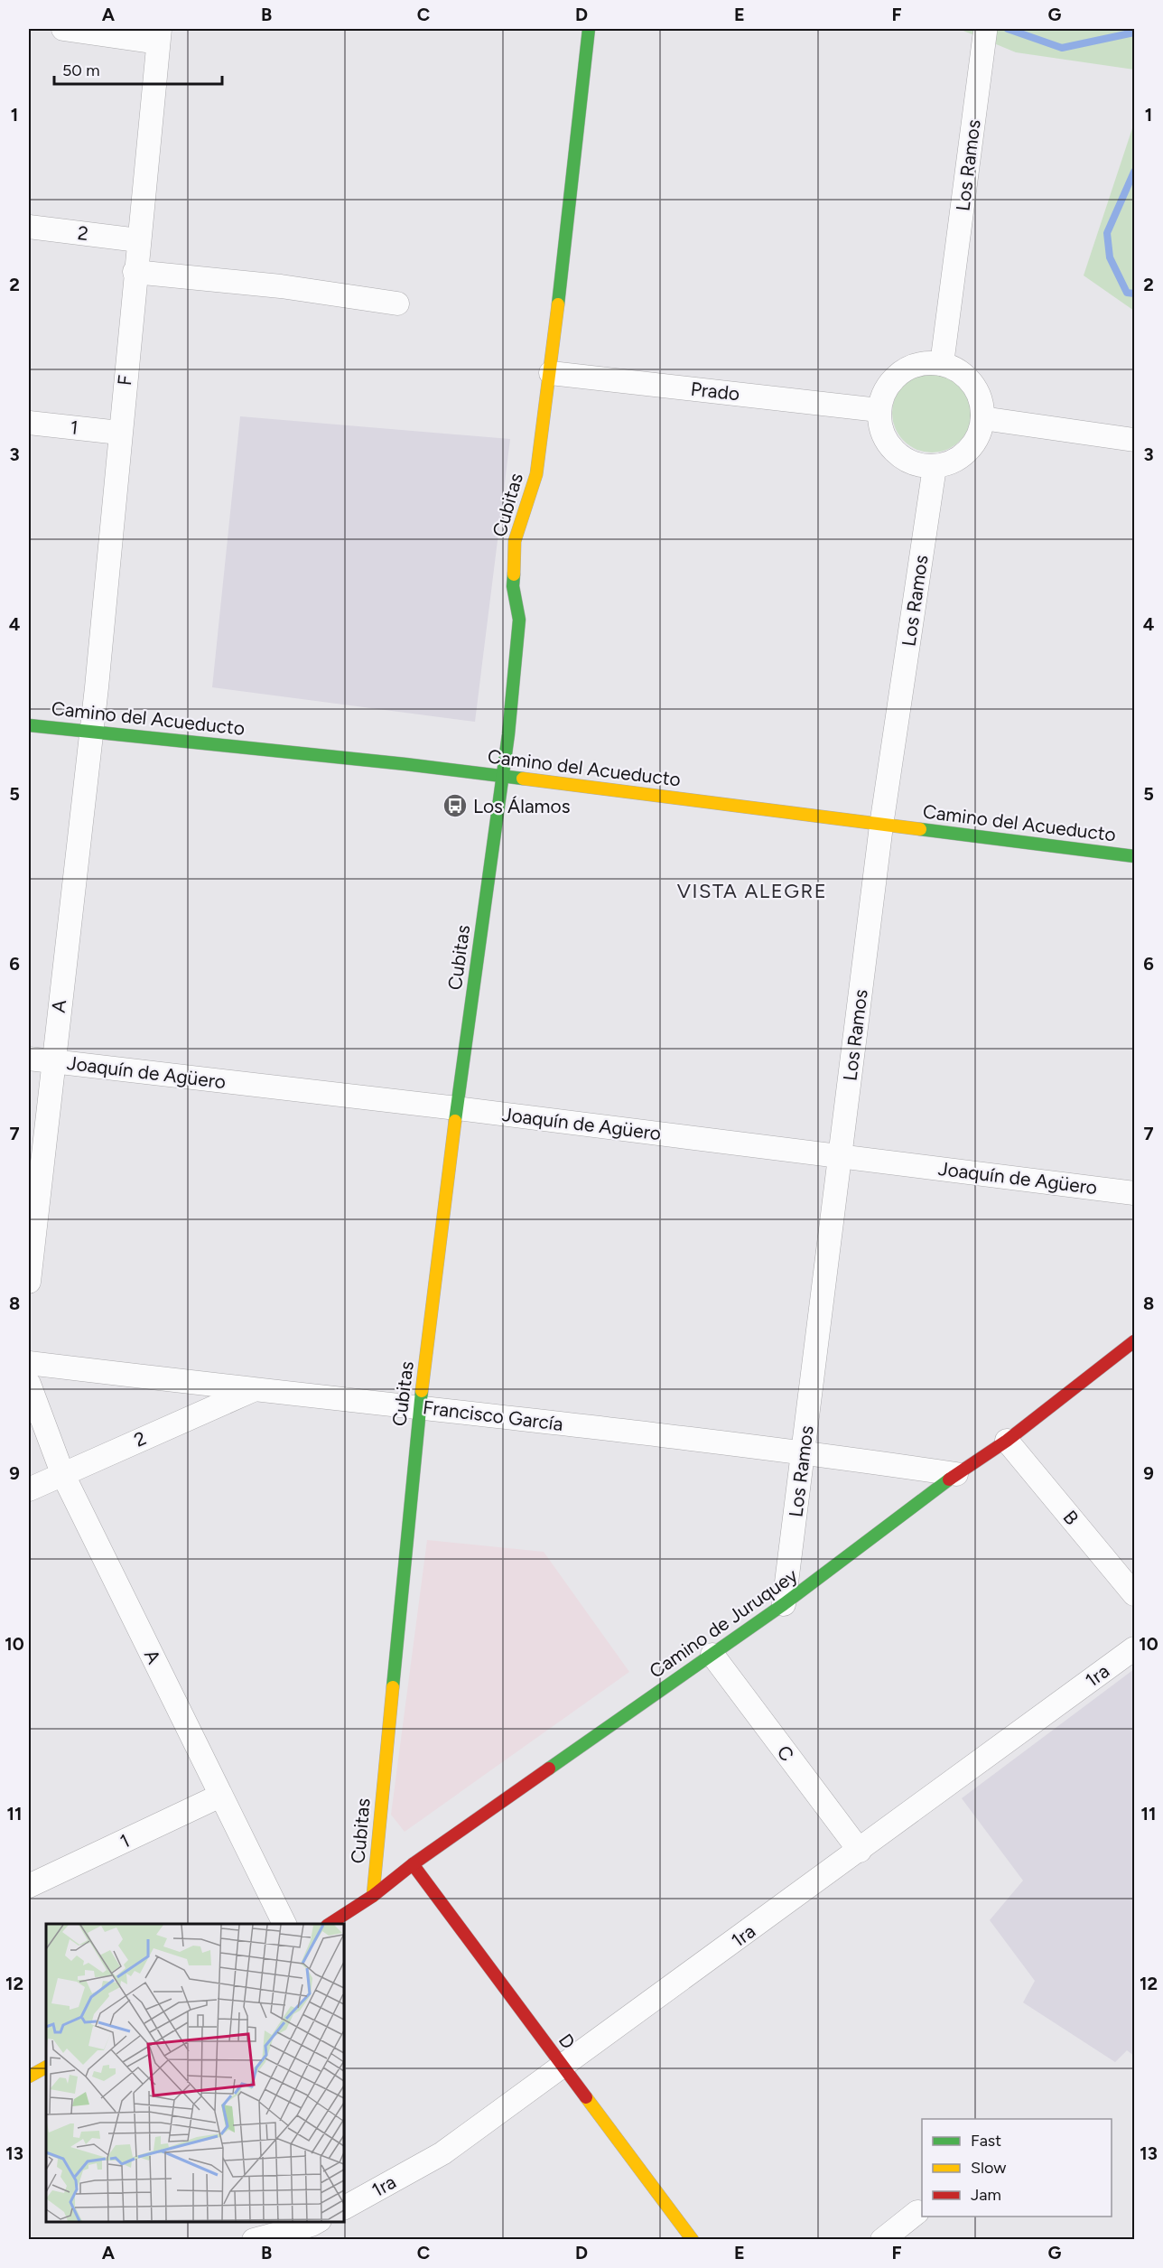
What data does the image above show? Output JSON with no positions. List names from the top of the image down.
{
  "streets": {
    "street": [
      "Los Ramos",
      "2",
      "F",
      "Prado",
      "1",
      "Cubitas",
      "Camino del Acueducto",
      "A",
      "Joaquín de Agüero",
      "Francisco García",
      "B",
      "Camino de Juruquey",
      "1ra",
      "C",
      "D"
    ]
  },
  "crossings": [
    ["Los Ramos", "Prado"],
    ["Los Ramos", "Camino del Acueducto"],
    ["Los Ramos", "Joaquín de Agüero"],
    ["Los Ramos", "Francisco García"],
    ["Los Ramos", "Camino de Juruquey"],
    ["2", "F"],
    ["2", "A"],
    ["2", "Francisco García"],
    ["F", "1"],
    ["F", "Camino del Acueducto"],
    ["F", "A"],
    ["Prado", "Cubitas"],
    ["1", "A"],
    ["Cubitas", "Camino del Acueducto"],
    ["Cubitas", "Joaquín de Agüero"],
    ["Cubitas", "Francisco García"],
    ["Cubitas", "Camino de Juruquey"],
    ["Camino del Acueducto", "A"],
    ["A", "Joaquín de Agüero"],
    ["Francisco García", "Camino de Juruquey"],
    ["B", "Camino de Juruquey"],
    ["Camino de Juruquey", "C"],
    ["Camino de Juruquey", "D"],
    ["1ra", "C"],
    ["1ra", "D"]
  ],
  "districts": ["VISTA ALEGRE"],
  "places": {
    "bus stop": ["Los Álamos"]
  },
  "legend": ["Fast", "Slow", "Jam"],
  "scale_bar": "50 m",
  "grid": {
    "columns": [
      "A",
      "B",
      "C",
      "D",
      "E",
      "F",
      "G"
    ],
    "rows": [
      "1",
      "2",
      "3",
      "4",
      "5",
      "6",
      "7",
      "8",
      "9",
      "10",
      "11",
      "12",
      "13"
    ]
  }
}
